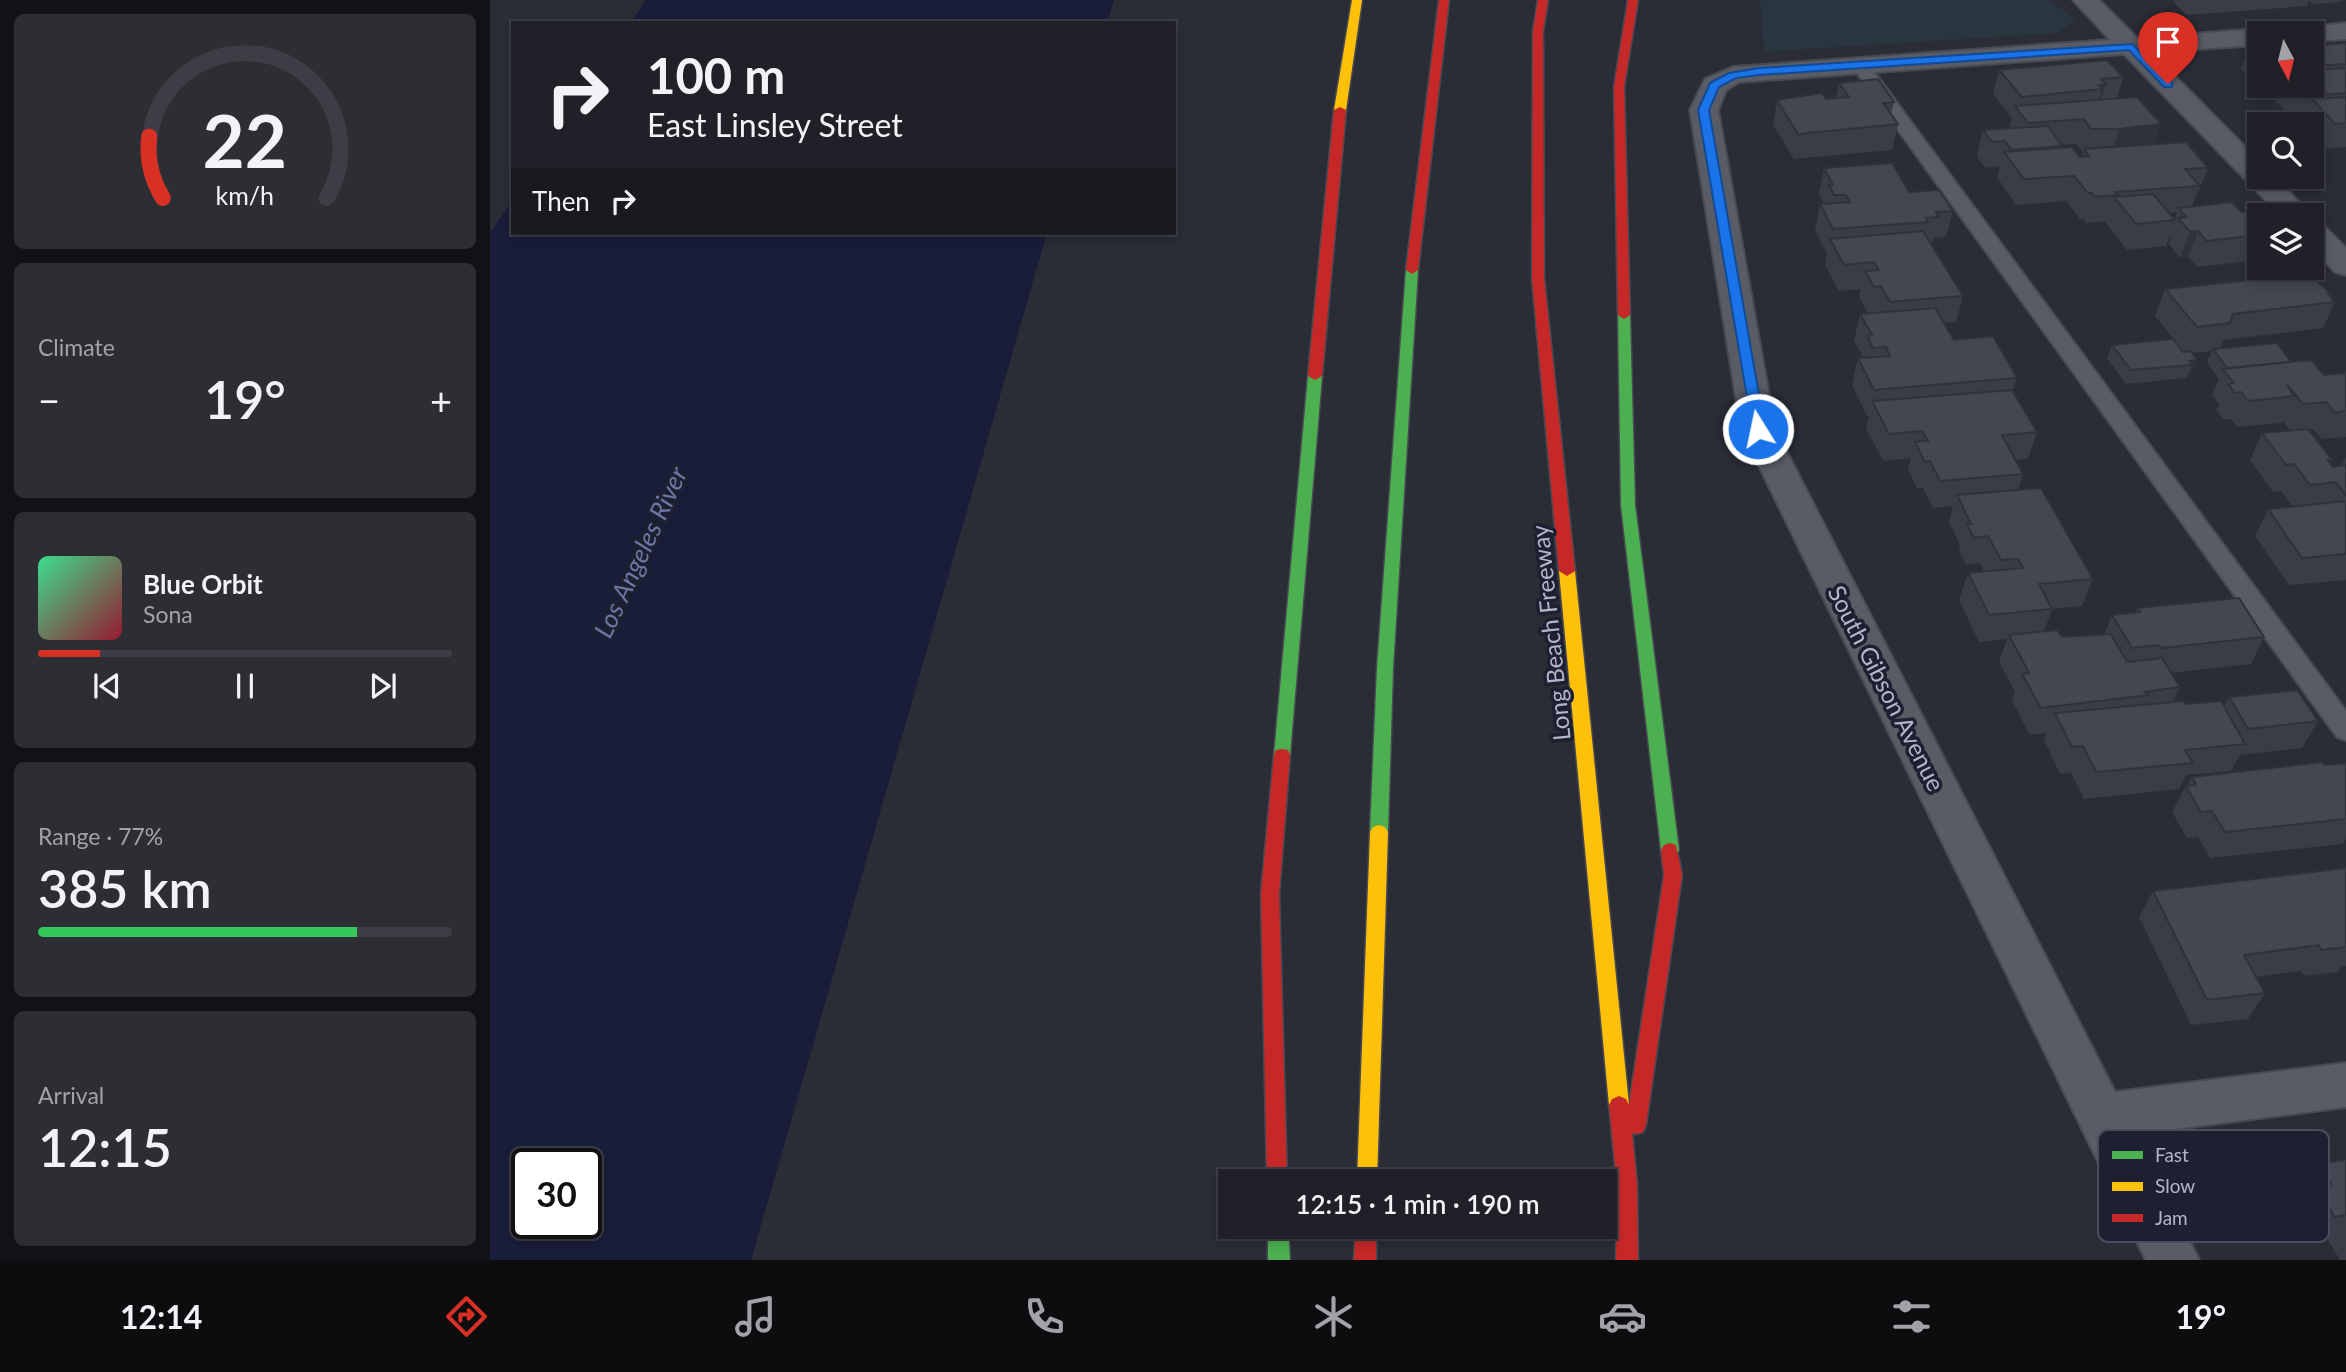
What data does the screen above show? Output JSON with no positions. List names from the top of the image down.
{
  "streets": {
    "highway": ["Long Beach Freeway"],
    "street": ["South Gibson Avenue"]
  },
  "water": ["Los Angeles River"],
  "legend": ["Fast", "Slow", "Jam"],
  "north": "bottom",
  "page": {
    "turn": ["100 m", "East Linsley Street"],
    "then": "Then",
    "tile": [
      "Climate",
      ["Range · 77%", "385 km"],
      ["Arrival", "12:15"]
    ],
    "heat": ["−", "19°", "+"],
    "song": ["Blue Orbit", "Sona"],
    "limit": "30",
    "trip": "12:15 · 1 min · 190 m",
    "tabs": ["12:14", "19°"],
    "gauge": ["22", "km/h"]
  }
}
